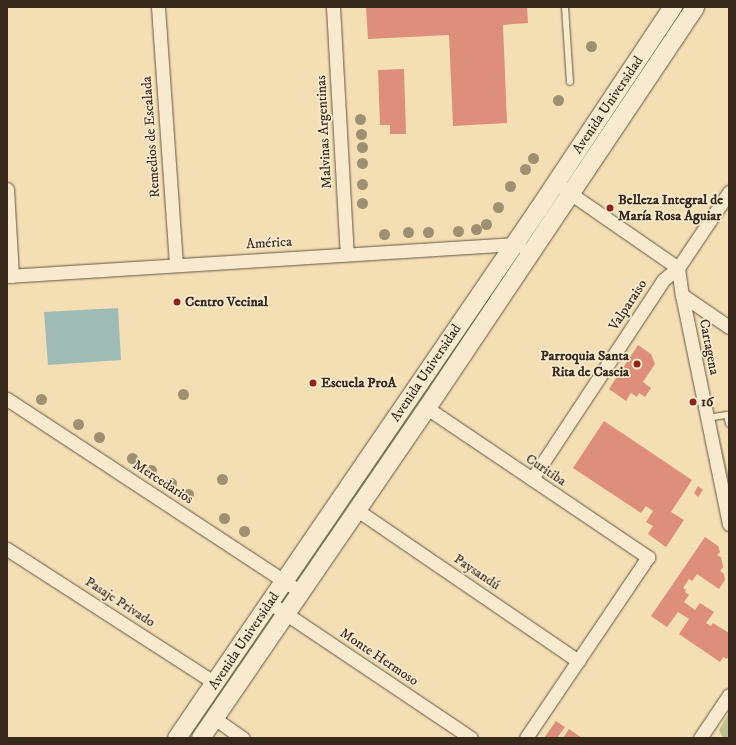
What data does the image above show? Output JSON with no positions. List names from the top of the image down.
{
  "streets": {
    "main road": ["Avenida Universidad"],
    "street": [
      "Malvinas Argentinas",
      "Remedios de Escalada",
      "América",
      "Valparaiso",
      "Cartagena",
      "Curitiba",
      "Mercedarios",
      "Paysandú",
      "Pasaje Privado",
      "Monte Hermoso"
    ]
  },
  "crossings": [
    ["Avenida Universidad", "América"],
    ["Avenida Universidad", "Curitiba"],
    ["Avenida Universidad", "Mercedarios"],
    ["Avenida Universidad", "Paysandú"],
    ["Avenida Universidad", "Pasaje Privado"],
    ["Avenida Universidad", "Monte Hermoso"],
    ["Malvinas Argentinas", "América"],
    ["Remedios de Escalada", "América"],
    ["Valparaiso", "Cartagena"],
    ["Valparaiso", "Curitiba"],
    ["Curitiba", "Paysandú"]
  ],
  "places": [
    "Belleza Integral de María Rosa Aguiar",
    "Centro Vecinal",
    "Parroquia Santa Rita de Cascia",
    "Escuela ProA",
    "16"
  ]
}
